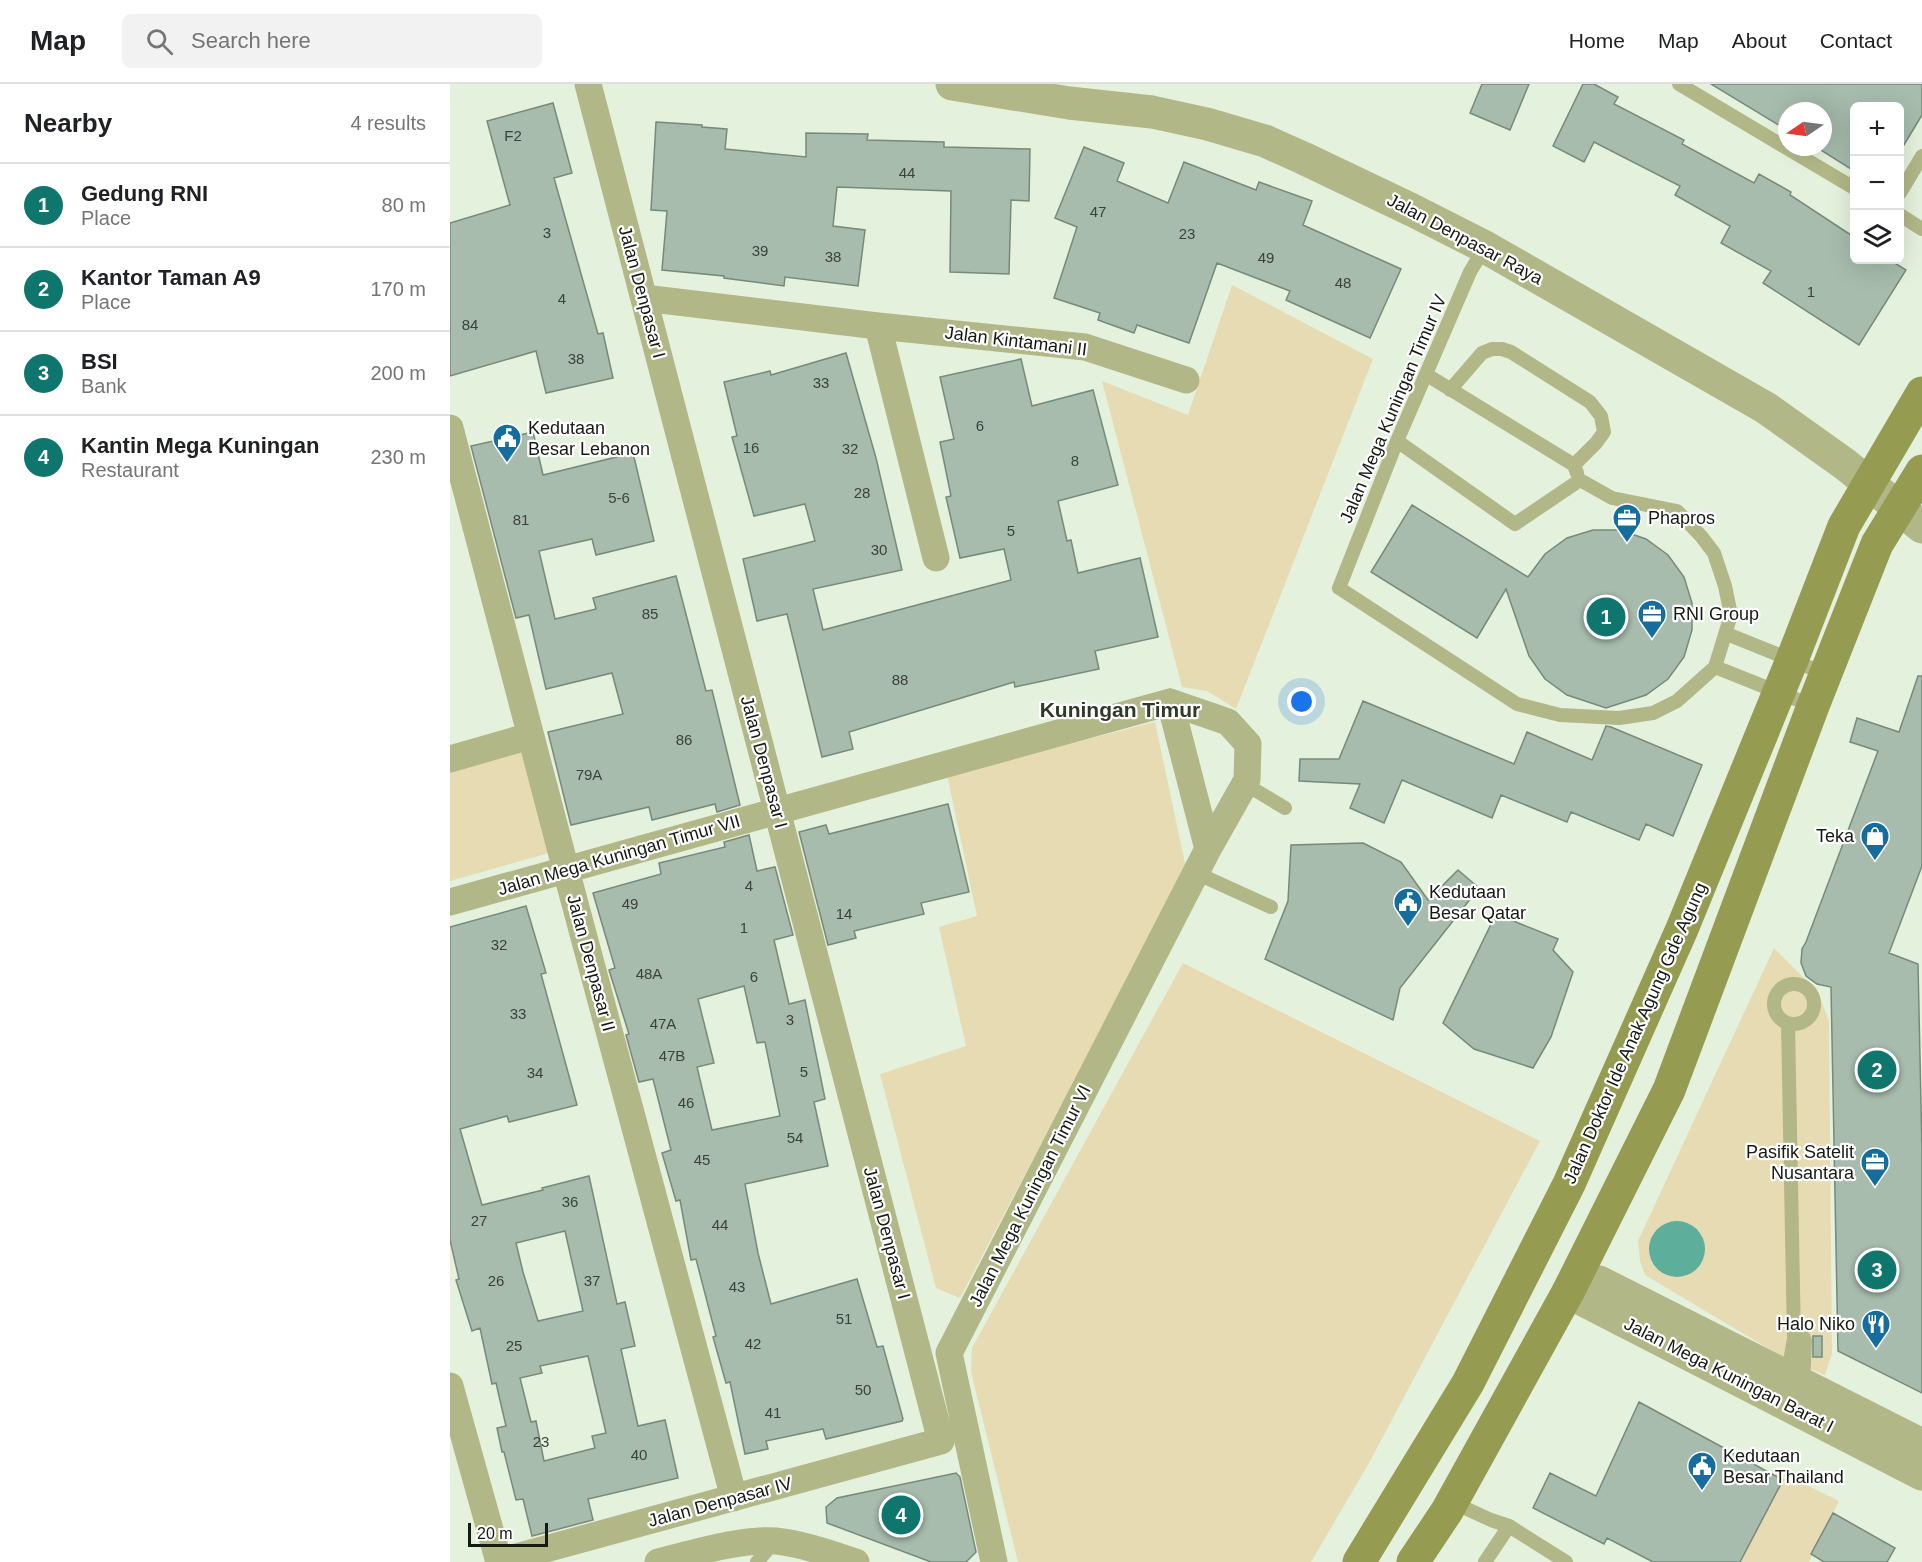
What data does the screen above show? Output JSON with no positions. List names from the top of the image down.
{
  "streets": {
    "main road": ["Jalan Doktor Ide Anak Agung Gde Agung"],
    "street": [
      "Jalan Denpasar Raya",
      "Jalan Denpasar I",
      "Jalan Kintamani II",
      "Jalan Mega Kuningan Timur VII",
      "Jalan Denpasar II",
      "Jalan Mega Kuningan Timur VI",
      "Jalan Mega Kuningan Barat I",
      "Jalan Denpasar IV"
    ],
    "lane": ["Jalan Mega Kuningan Timur IV"]
  },
  "crossings": [
    ["Jalan Denpasar Raya", "Jalan Mega Kuningan Timur IV"],
    ["Jalan Denpasar Raya", "Jalan Doktor Ide Anak Agung Gde Agung"],
    ["Jalan Denpasar I", "Jalan Kintamani II"],
    ["Jalan Denpasar I", "Jalan Mega Kuningan Timur VII"],
    ["Jalan Denpasar I", "Jalan Denpasar IV"],
    ["Jalan Mega Kuningan Timur VII", "Jalan Denpasar II"],
    ["Jalan Mega Kuningan Timur VII", "Jalan Mega Kuningan Timur VI"],
    ["Jalan Denpasar II", "Jalan Denpasar IV"]
  ],
  "districts": ["Kuningan Timur"],
  "places": {
    "public building": ["Kedutaan Besar Lebanon", "Kedutaan Besar Qatar", "Kedutaan Besar Thailand"],
    "office": ["Phapros", "RNI Group", "Pasifik Satelit Nusantara"],
    "shop": ["Teka"],
    "restaurant": ["Halo Niko"]
  },
  "house_numbers": [
    "F2",
    "44",
    "47",
    "3",
    "23",
    "39",
    "38",
    "49",
    "48",
    "1",
    "4",
    "84",
    "38",
    "33",
    "6",
    "16",
    "32",
    "8",
    "28",
    "5-6",
    "81",
    "5",
    "30",
    "85",
    "88",
    "86",
    "79A",
    "4",
    "49",
    "14",
    "1",
    "32",
    "48A",
    "6",
    "33",
    "3",
    "47A",
    "47B",
    "5",
    "34",
    "46",
    "54",
    "45",
    "36",
    "27",
    "44",
    "26",
    "37",
    "43",
    "51",
    "42",
    "25",
    "50",
    "41",
    "23",
    "40"
  ],
  "scale_bar": "20 m",
  "north": "left",
  "page": {
    "header": "Map",
    "search": "Search here",
    "nav": [
      "Home",
      "Map",
      "About",
      "Contact"
    ],
    "heading": ["Nearby", "4 results"],
    "map_buttons": ["+", "−"],
    "list": [
      {
        "mark": "1",
        "name": "Gedung RNI",
        "note": "Place",
        "value": "80 m"
      },
      {
        "mark": "2",
        "name": "Kantor Taman A9",
        "note": "Place",
        "value": "170 m"
      },
      {
        "mark": "3",
        "name": "BSI",
        "note": "Bank",
        "value": "200 m"
      },
      {
        "mark": "4",
        "name": "Kantin Mega Kuningan",
        "note": "Restaurant",
        "value": "230 m"
      }
    ],
    "pins": [
      "1",
      "2",
      "3",
      "4"
    ],
    "scale": "20 m"
  }
}
